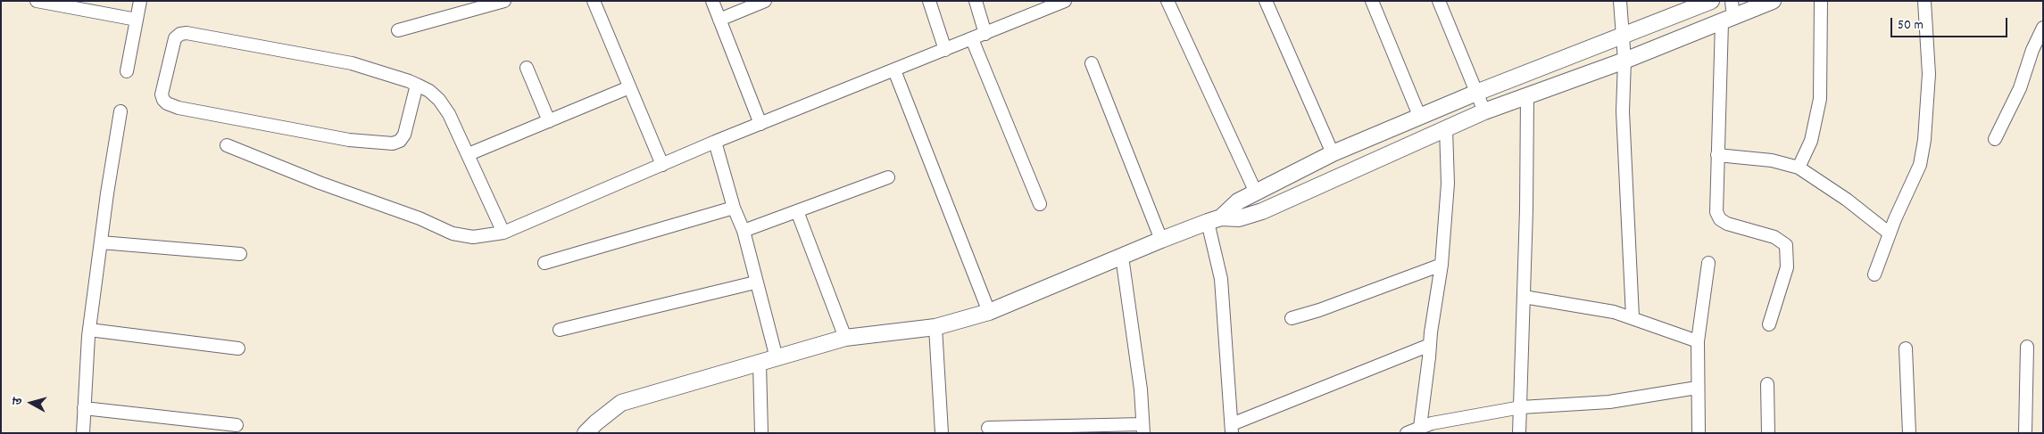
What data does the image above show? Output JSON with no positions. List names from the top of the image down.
{
  "scale_bar": "50 m",
  "north": "left"
}
